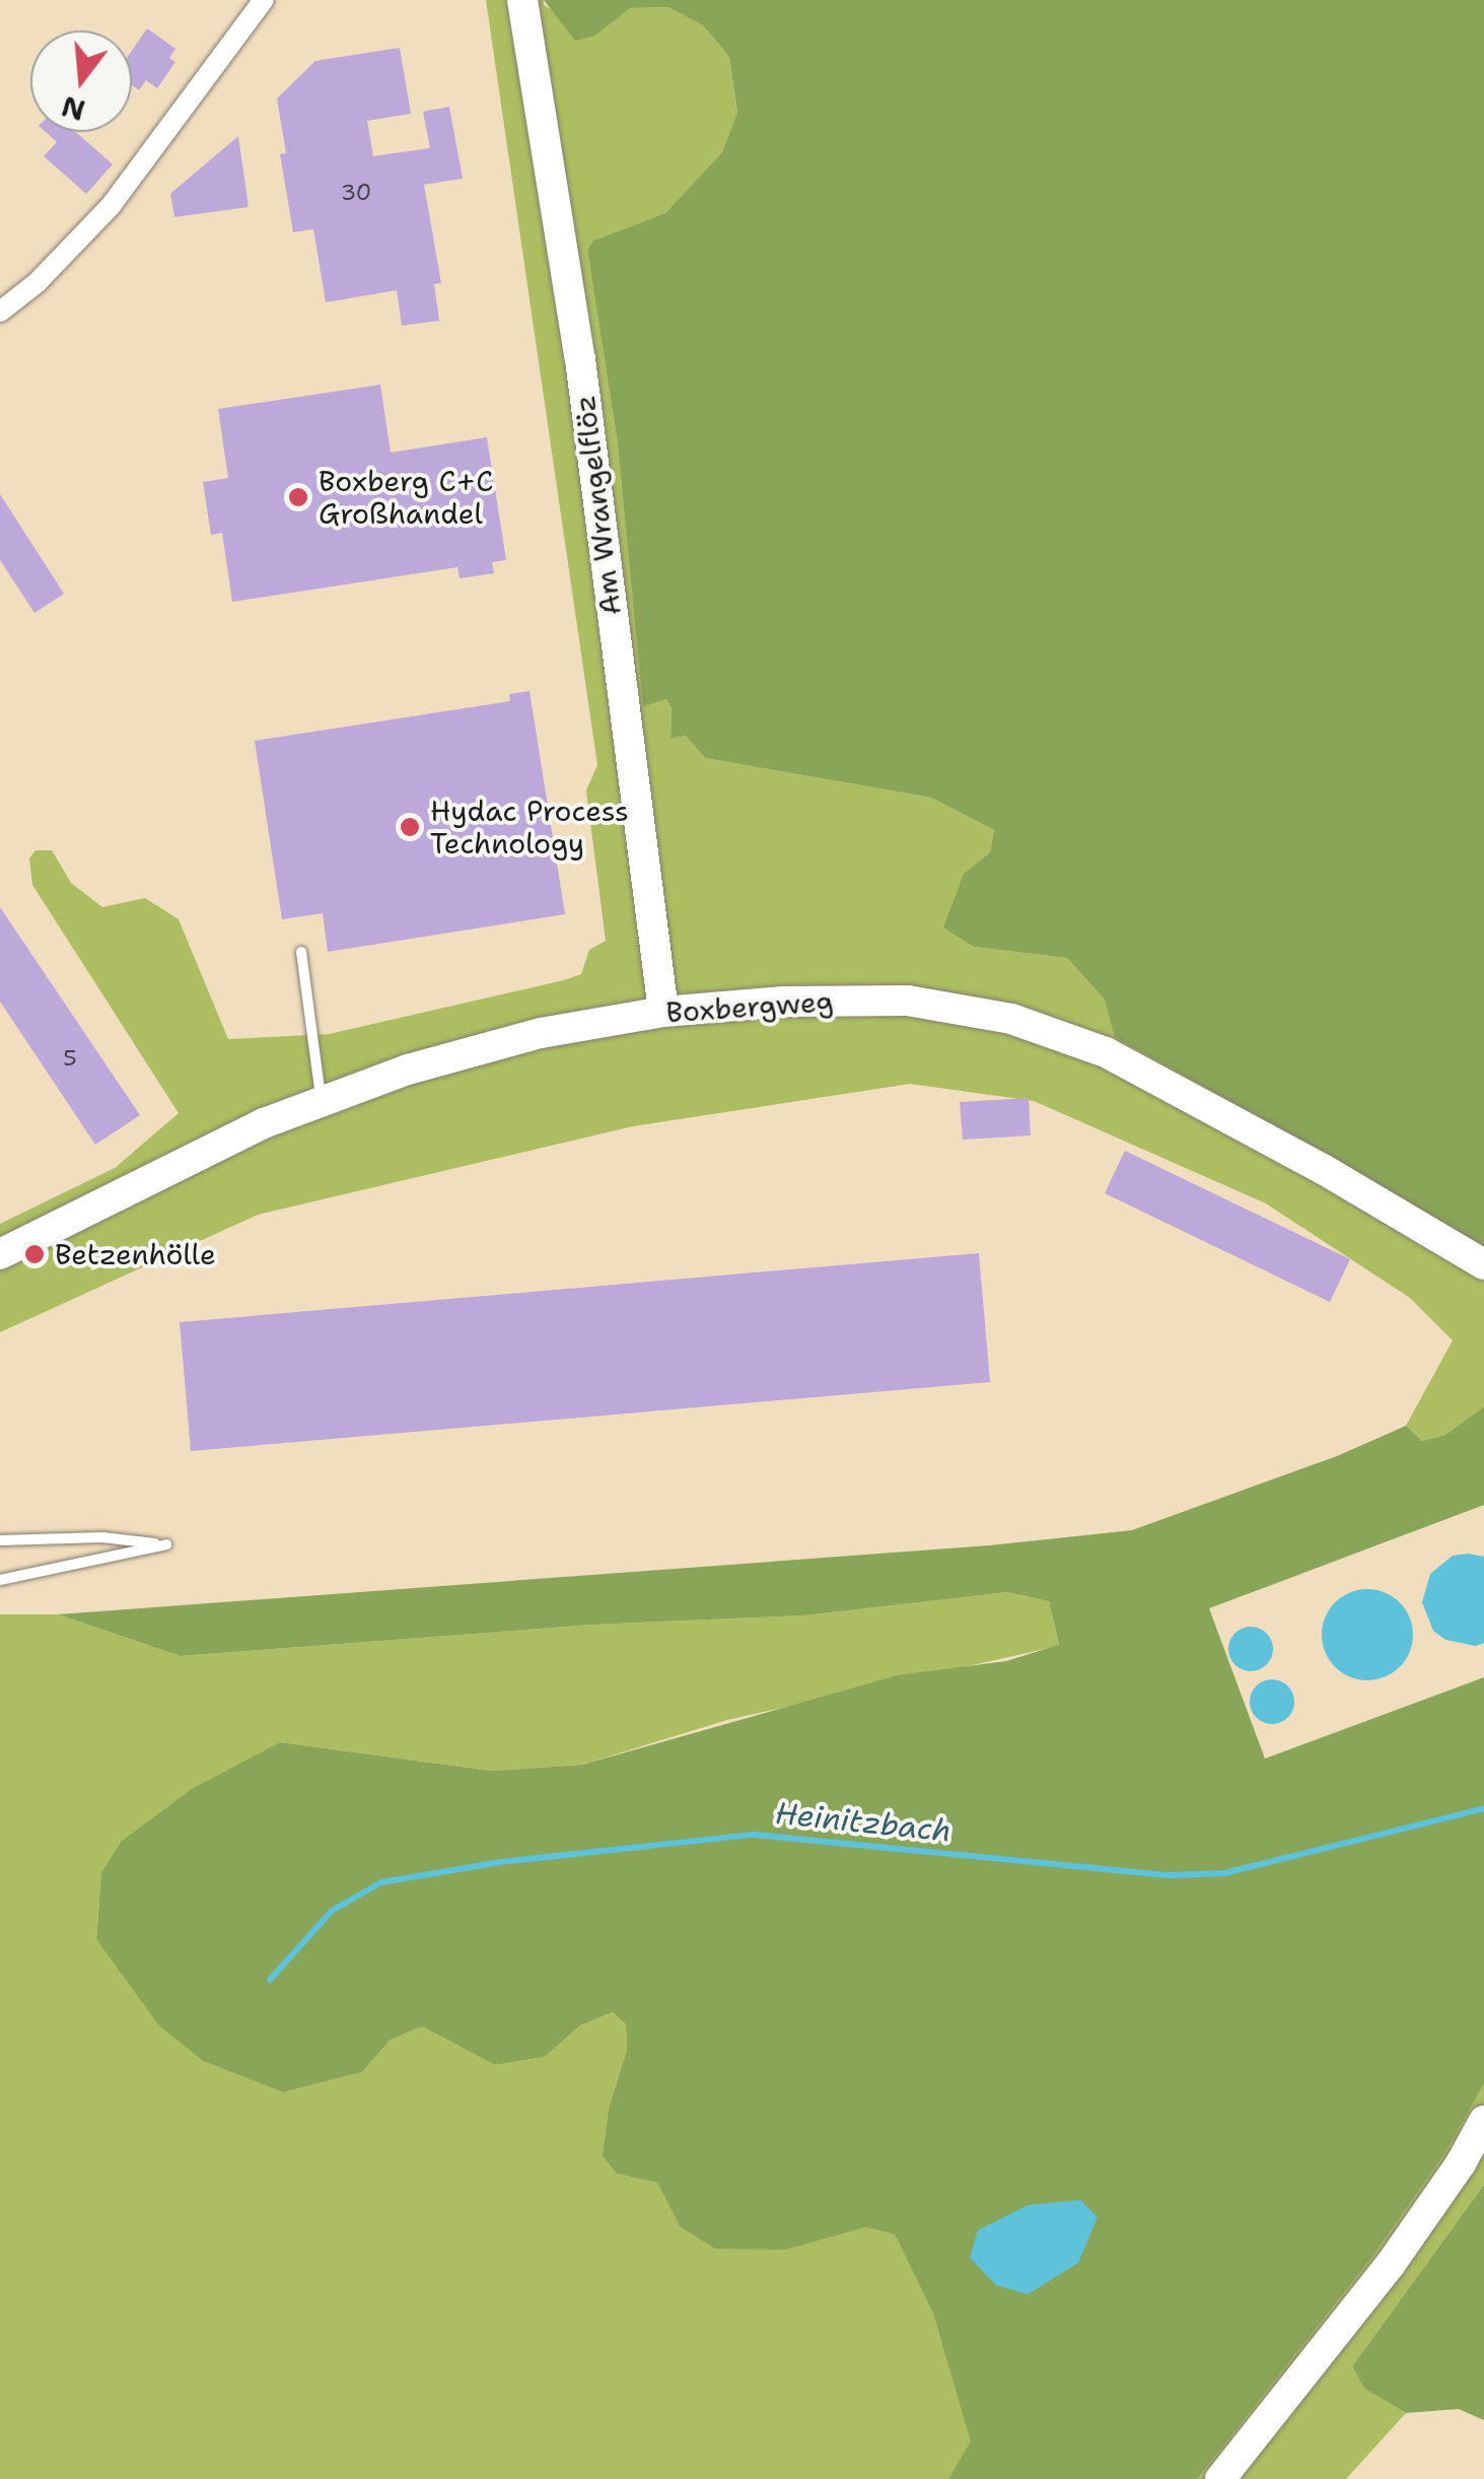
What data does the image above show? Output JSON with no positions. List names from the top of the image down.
{
  "streets": {
    "street": ["Am Wrangelflöz", "Boxbergweg"]
  },
  "crossings": [
    ["Am Wrangelflöz", "Boxbergweg"]
  ],
  "water": ["Heinitzbach"],
  "places": ["Boxberg C+C Großhandel", "Hydac Process Technology", "Betzenhölle"],
  "house_numbers": ["30", "5"],
  "north": "bottom"
}
